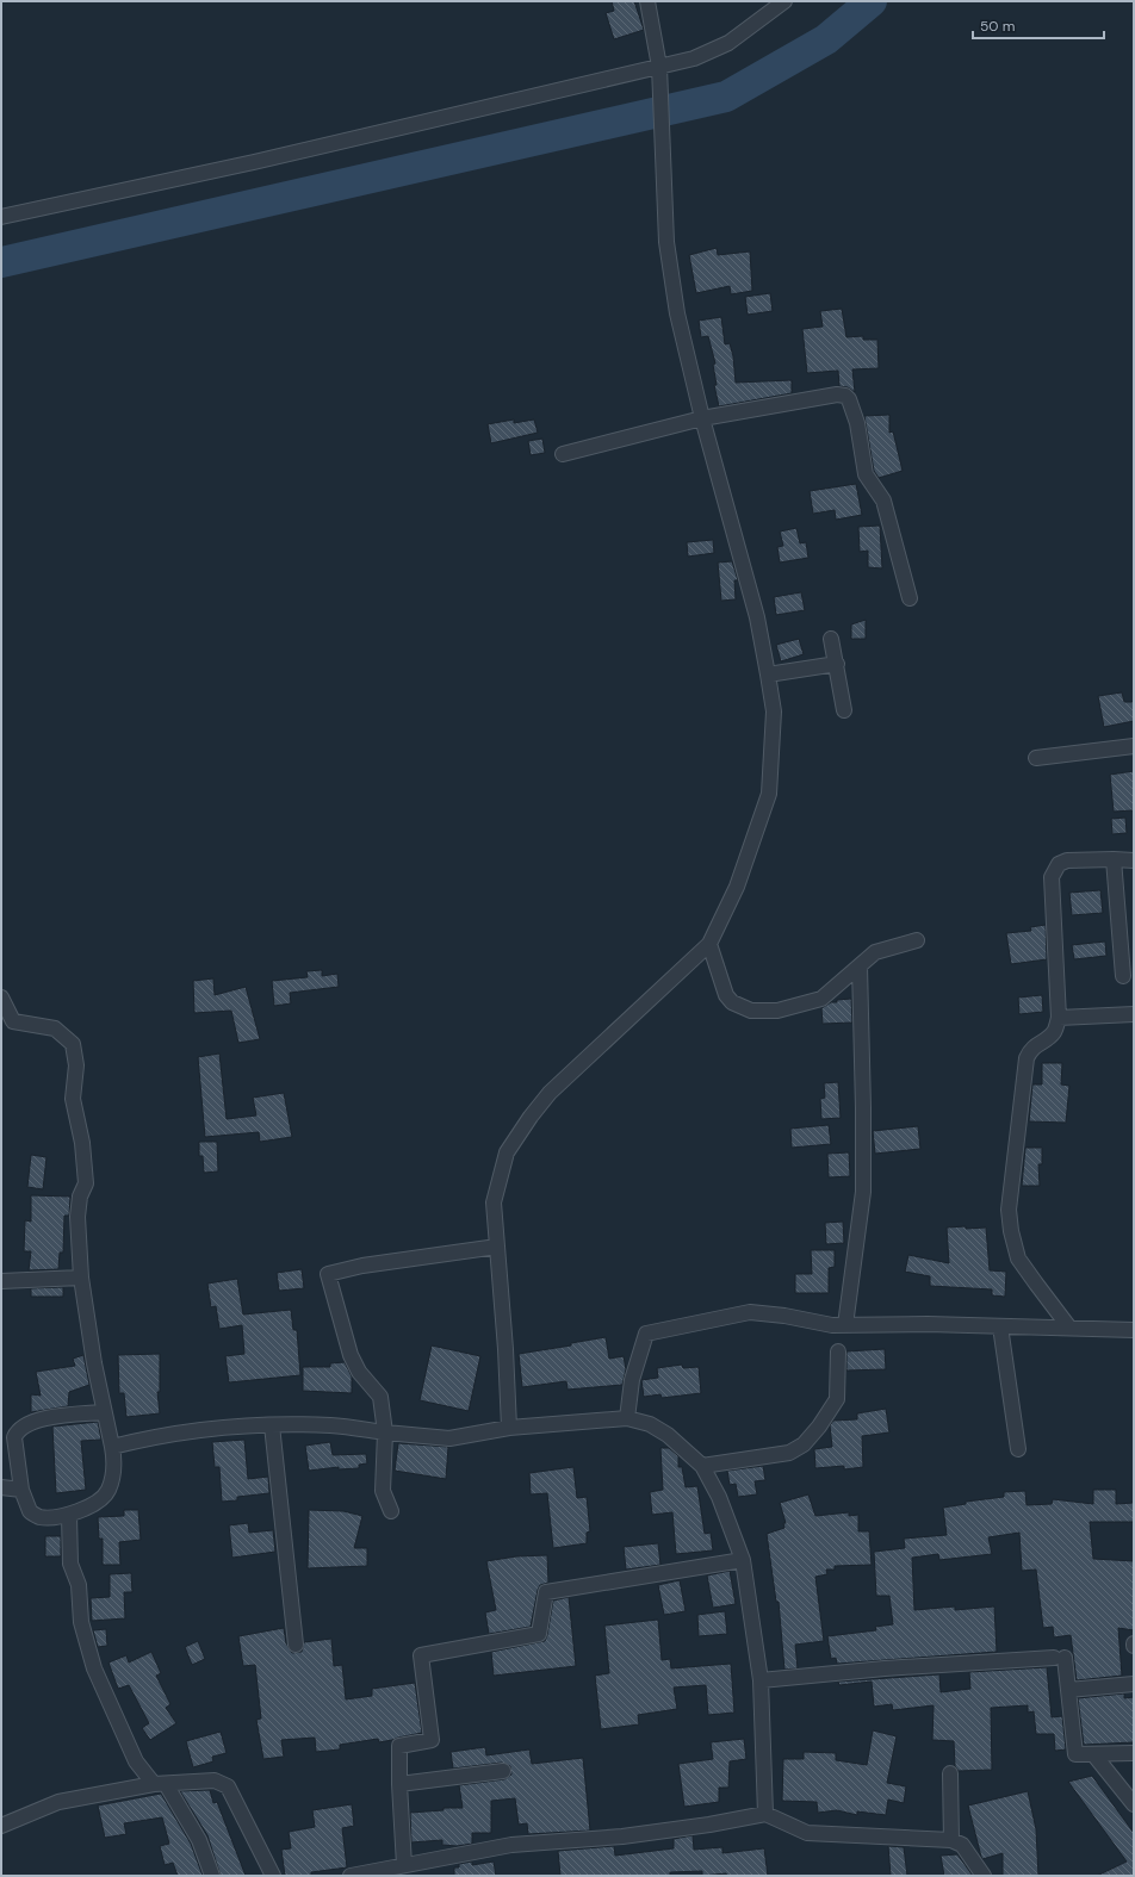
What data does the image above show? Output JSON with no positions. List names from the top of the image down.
{
  "scale_bar": "50 m"
}
